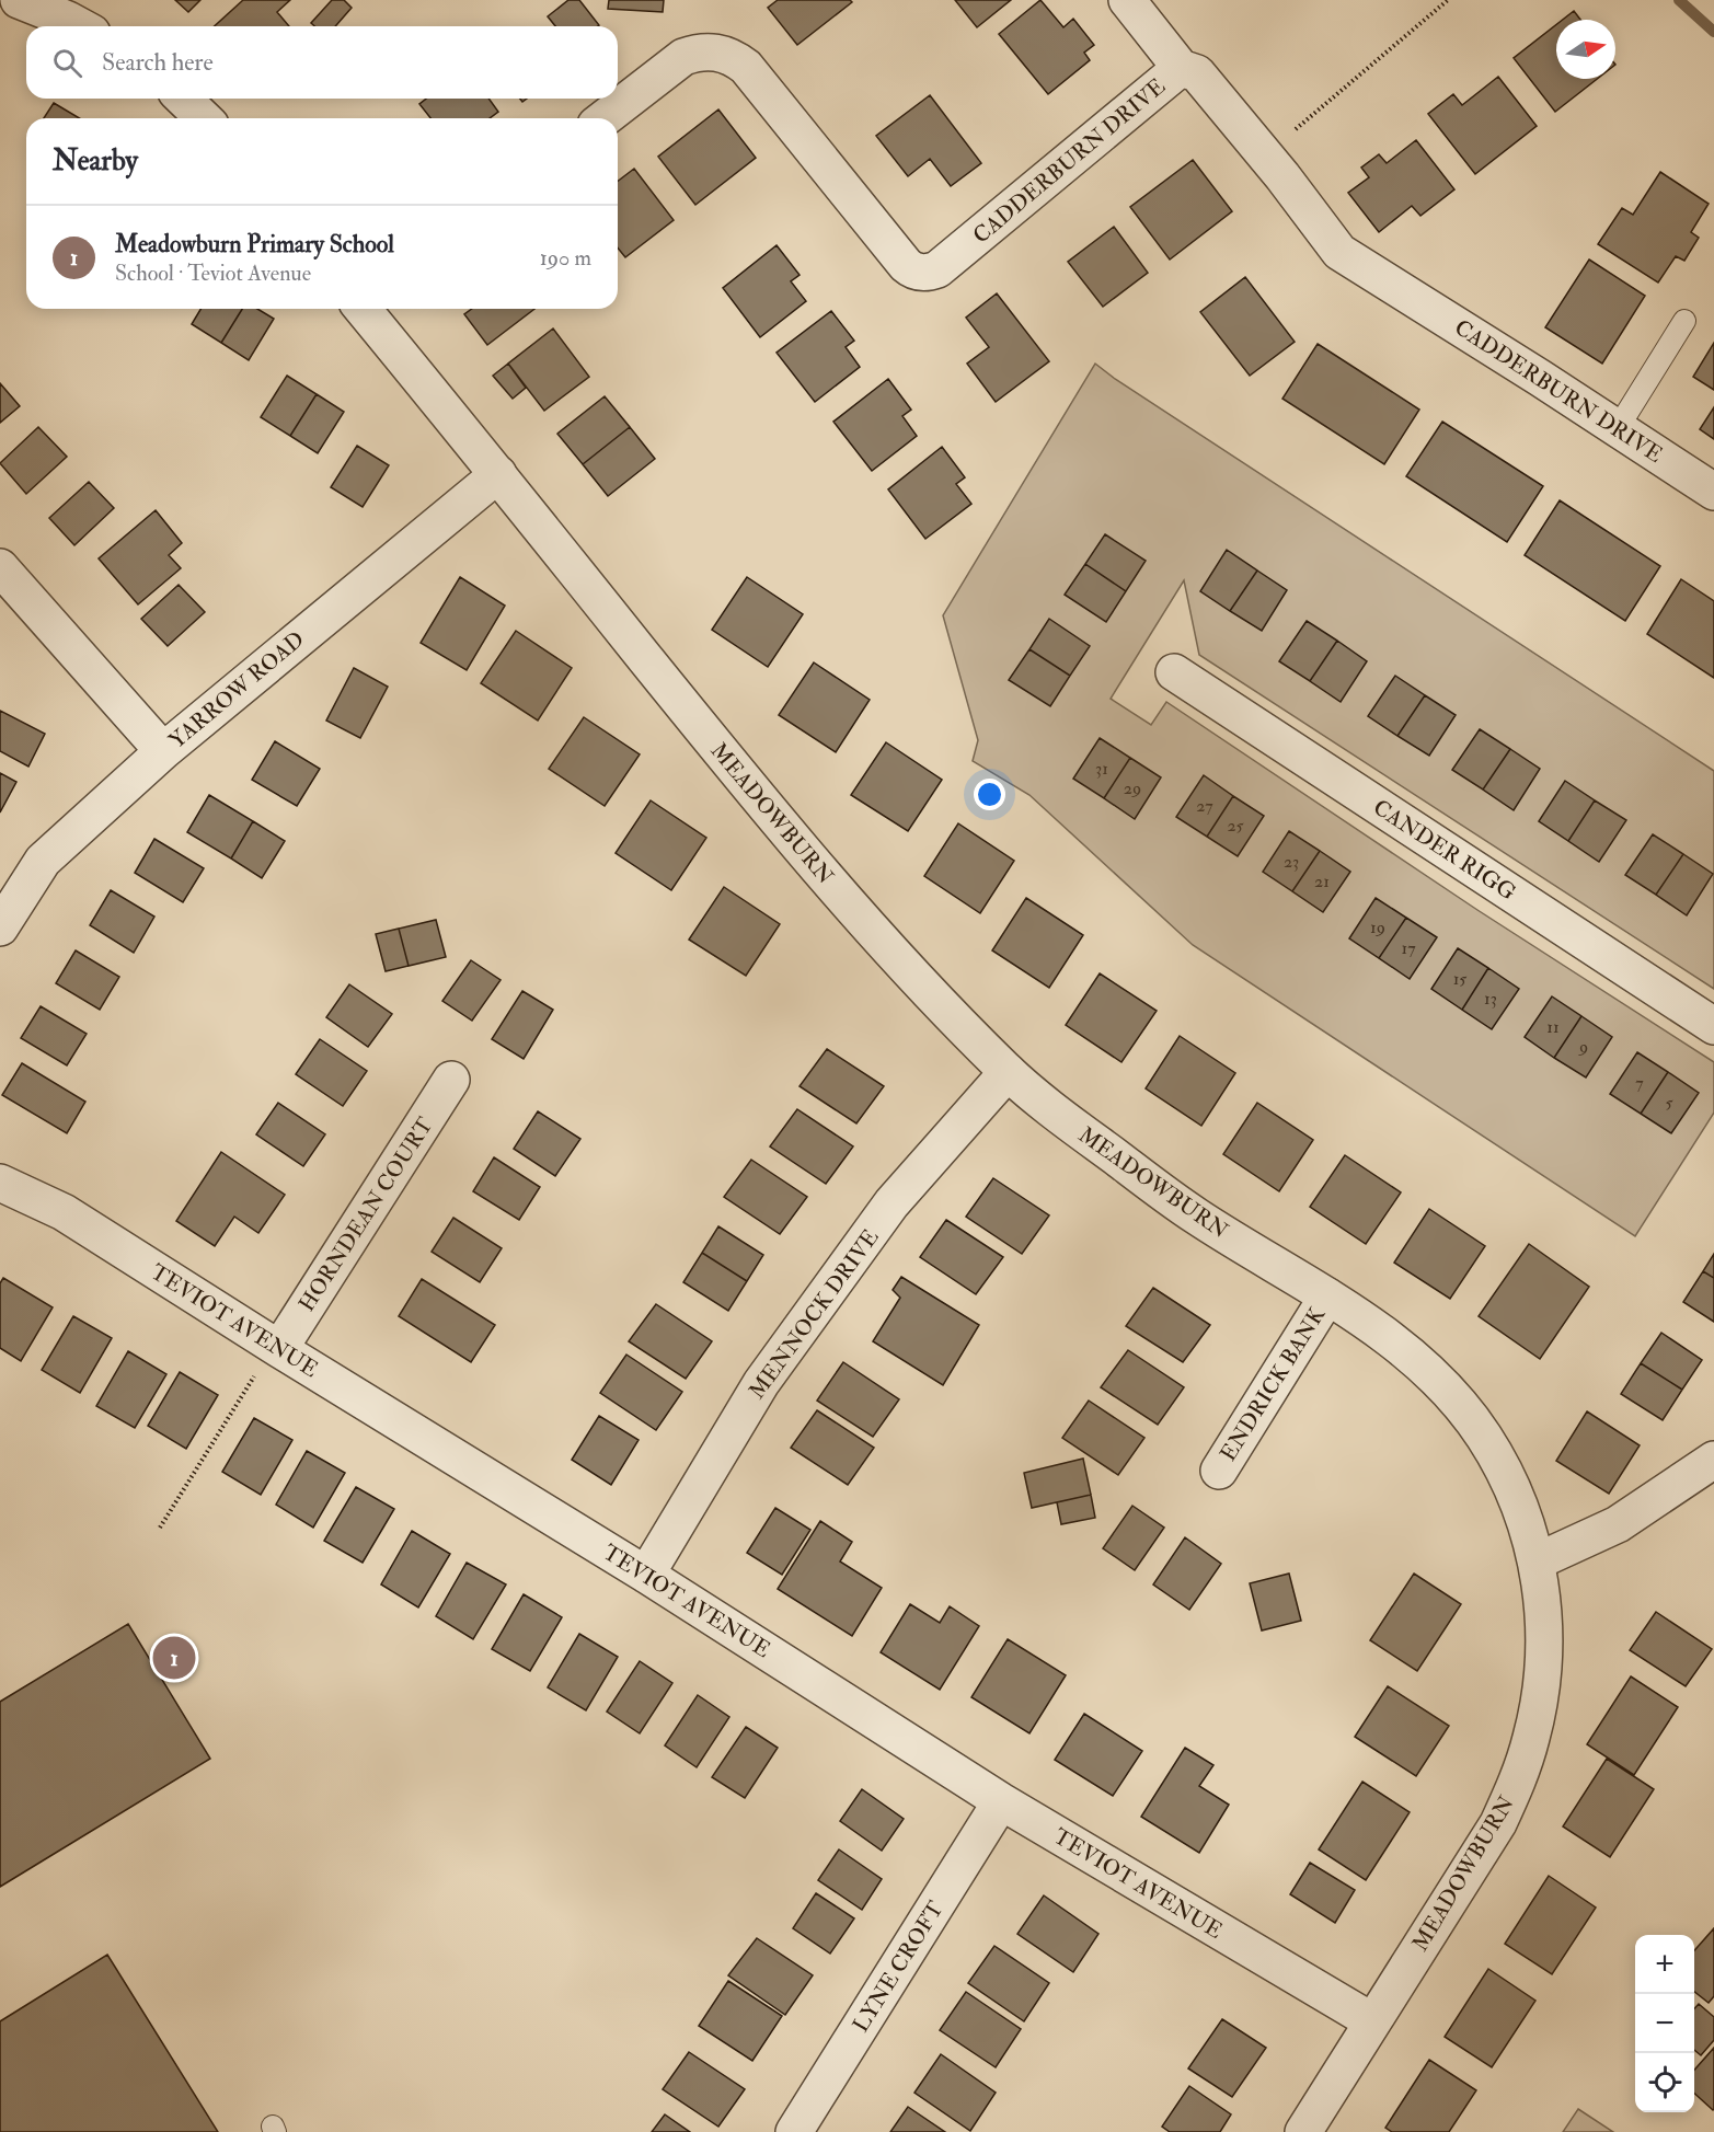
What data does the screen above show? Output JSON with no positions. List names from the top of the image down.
{
  "streets": {
    "street": [
      "CADDERBURN DRIVE",
      "YARROW ROAD",
      "MEADOWBURN",
      "CANDER RIGG",
      "HORNDEAN COURT",
      "MENNOCK DRIVE",
      "TEVIOT AVENUE",
      "ENDRICK BANK",
      "LYNE CROFT"
    ]
  },
  "crossings": [
    ["YARROW ROAD", "MEADOWBURN"],
    ["MEADOWBURN", "MENNOCK DRIVE"],
    ["MEADOWBURN", "TEVIOT AVENUE"],
    ["MEADOWBURN", "ENDRICK BANK"],
    ["HORNDEAN COURT", "TEVIOT AVENUE"],
    ["MENNOCK DRIVE", "TEVIOT AVENUE"],
    ["TEVIOT AVENUE", "LYNE CROFT"]
  ],
  "house_numbers": [
    "31",
    "29",
    "27",
    "25",
    "23",
    "21",
    "19",
    "17",
    "15",
    "13",
    "11",
    "9",
    "7",
    "5"
  ],
  "north": "right",
  "page": {
    "search": "Search here",
    "heading": "Nearby",
    "list": [
      {
        "mark": "1",
        "name": "Meadowburn Primary School",
        "note": "School · Teviot Avenue",
        "value": "190 m"
      }
    ],
    "pins": "1",
    "map_buttons": ["+", "−"]
  }
}
